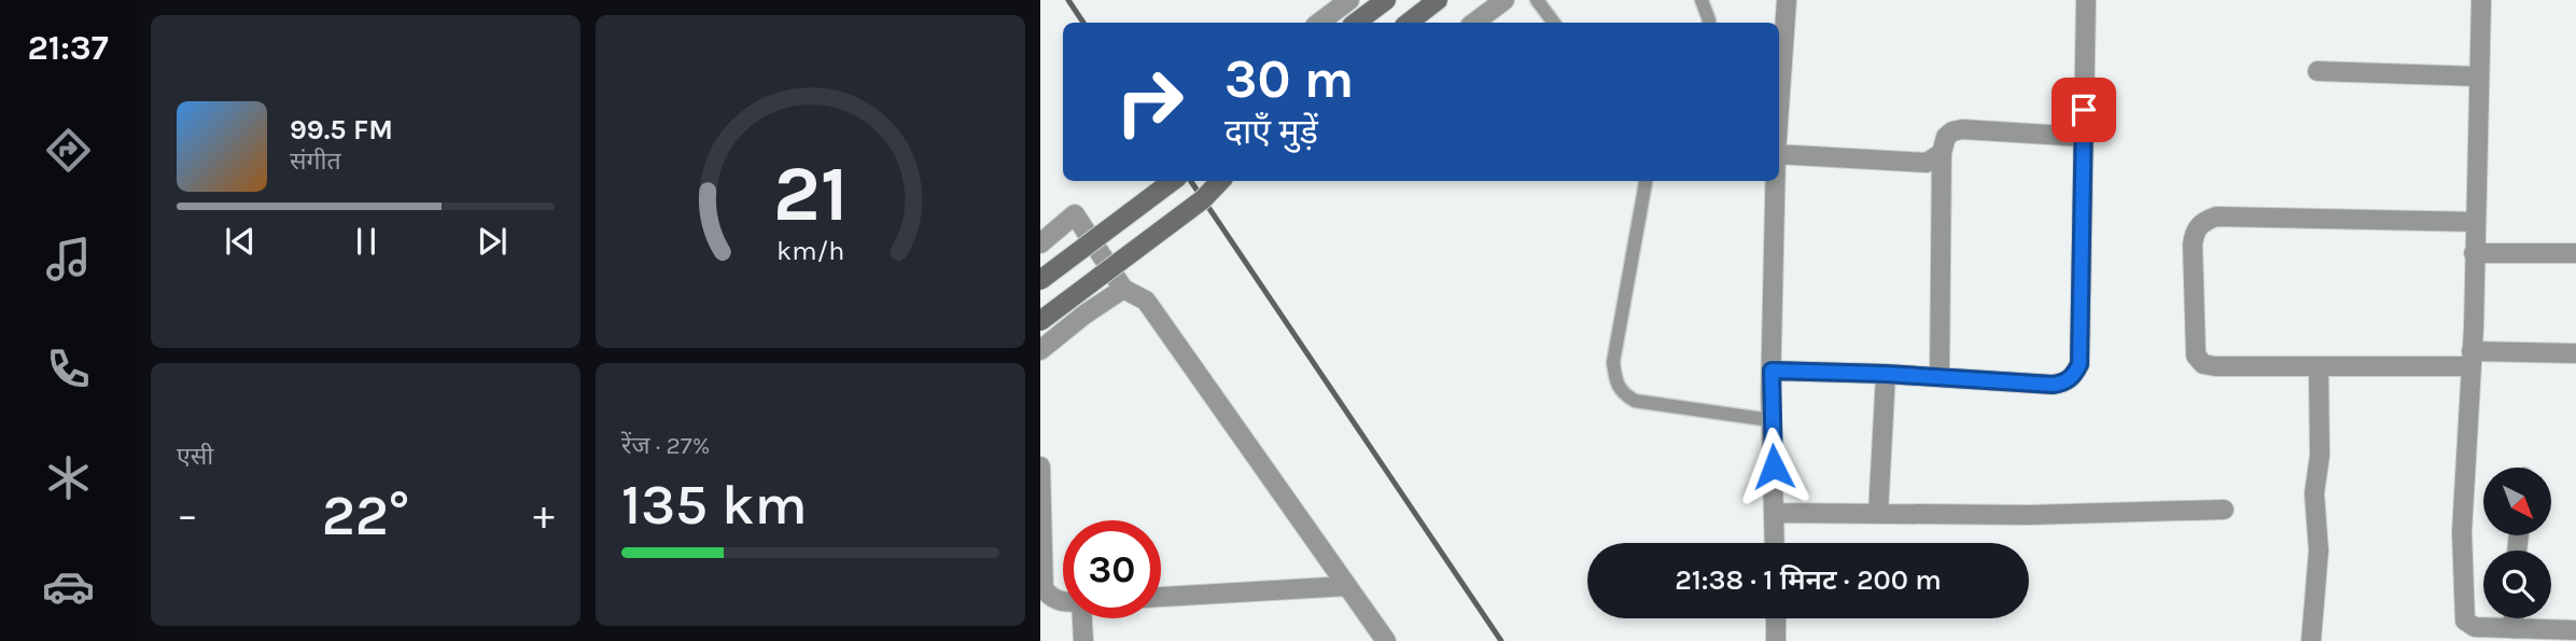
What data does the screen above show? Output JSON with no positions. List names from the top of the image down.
{
  "north": "bottom right",
  "page": {
    "tabs": "21:37",
    "turn": ["30 m", "दाएँ मुड़ें"],
    "song": ["99.5 FM", "संगीत"],
    "tile": [
      "एसी",
      ["रेंज · 27%", "135 km"]
    ],
    "heat": ["−", "22°", "+"],
    "limit": "30",
    "trip": "21:38 · 1 मिनट · 200 m",
    "gauge": ["21", "km/h"]
  }
}
